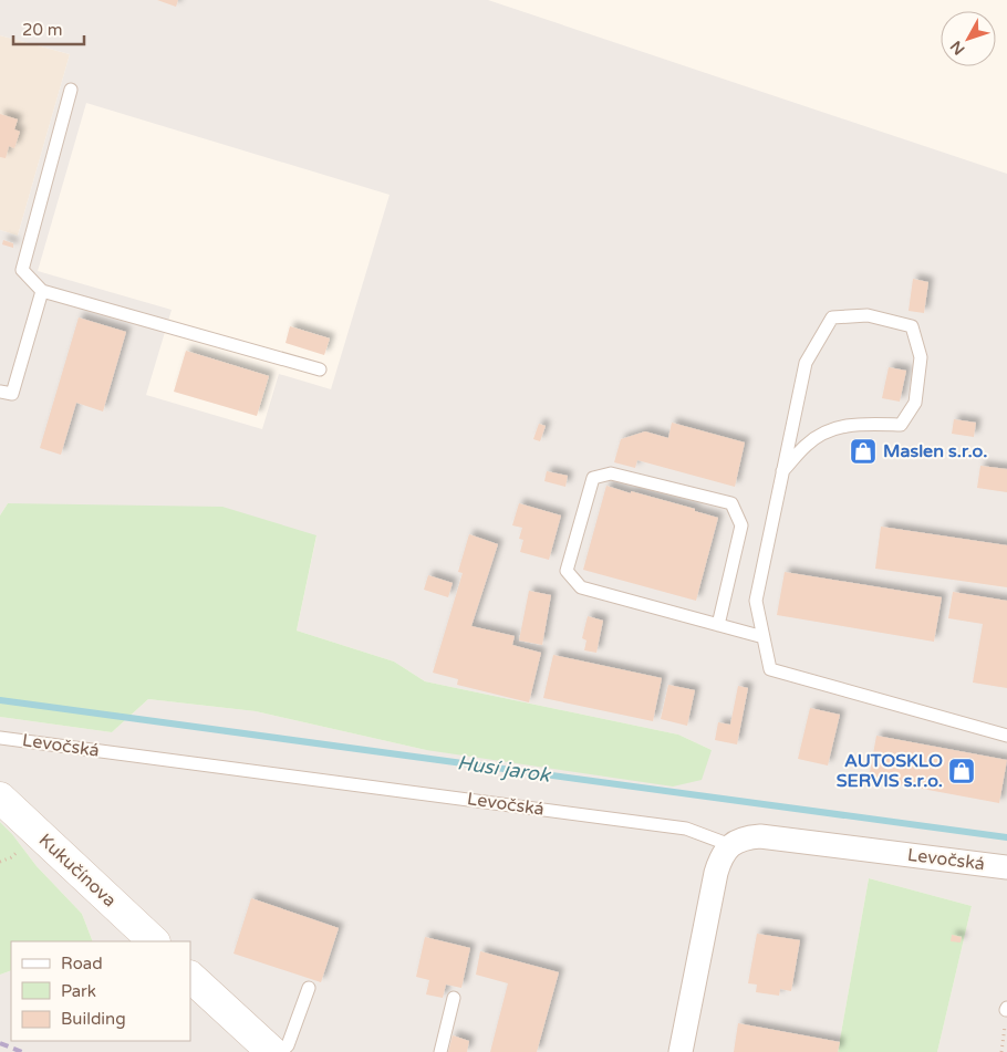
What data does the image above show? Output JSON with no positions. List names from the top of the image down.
{
  "streets": {
    "street": ["Levočská", "Kukučínova"]
  },
  "water": ["Husí jarok"],
  "places": {
    "shop": ["Maslen s.r.o.", "AUTOSKLO SERVIS s.r.o."]
  },
  "legend": ["Road", "Park", "Building"],
  "scale_bar": "20 m",
  "north": "bottom left"
}
